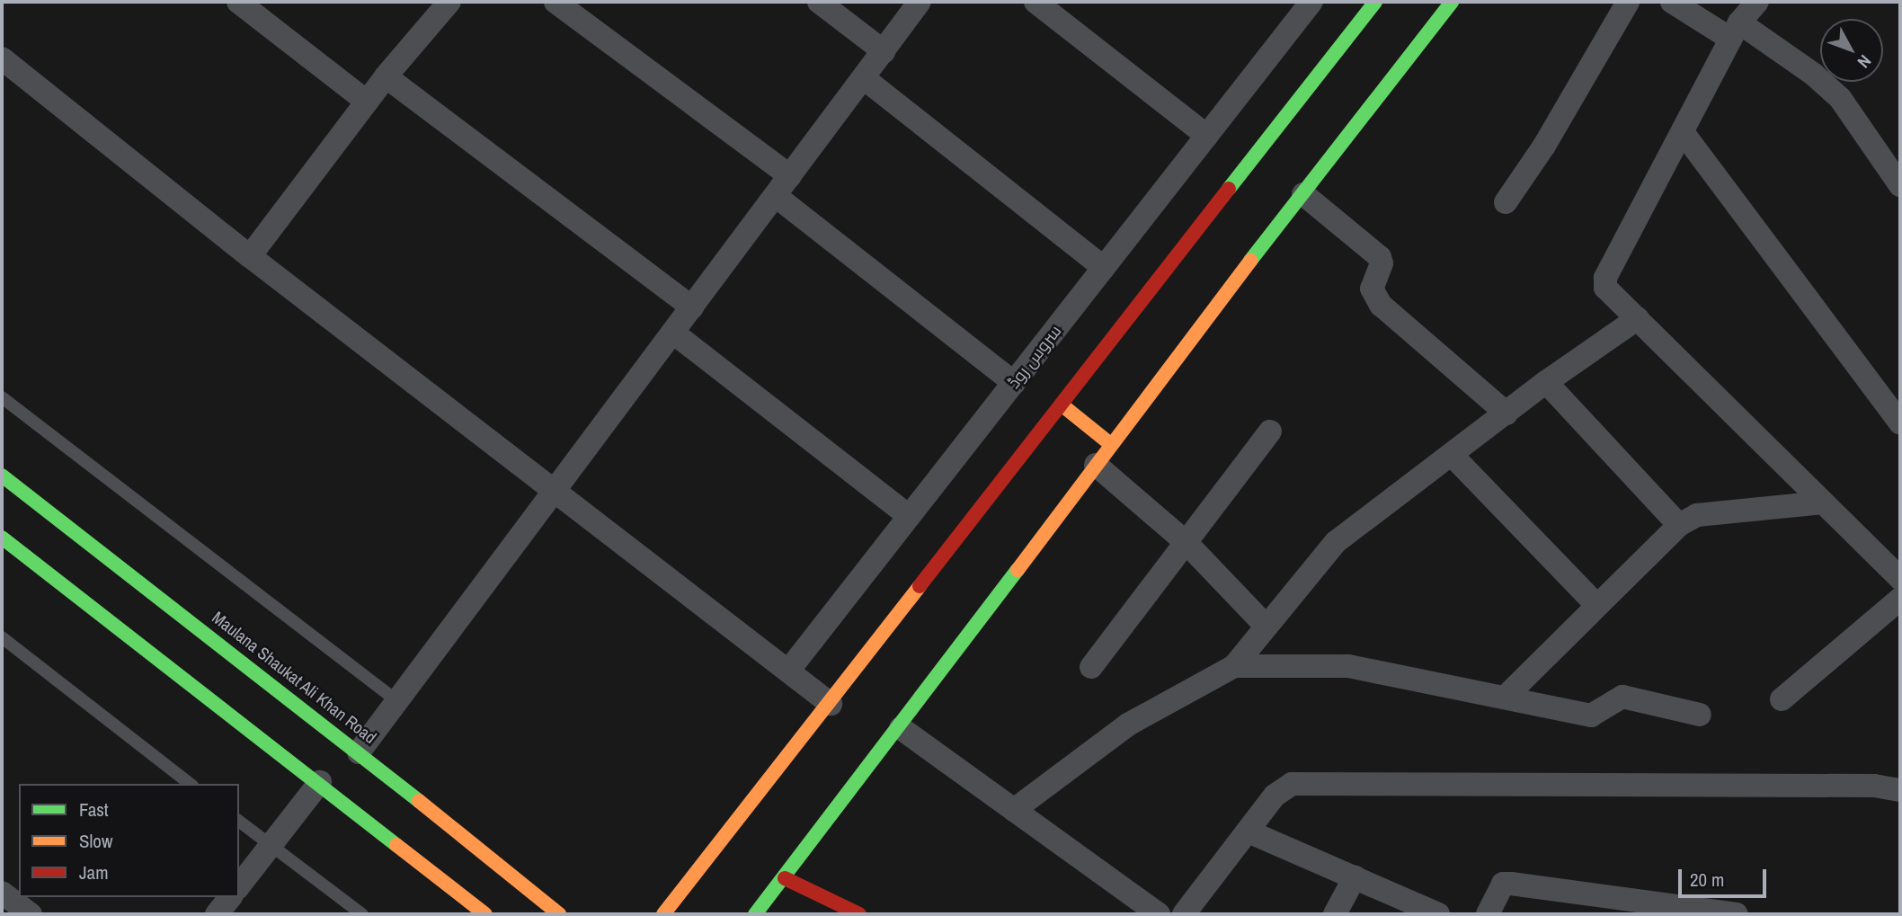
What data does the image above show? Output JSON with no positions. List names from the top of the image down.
{
  "streets": {
    "main road": ["Maulana Shaukat Ali Khan Road"],
    "street": ["سروس روڈ"]
  },
  "legend": ["Fast", "Slow", "Jam"],
  "scale_bar": "20 m",
  "north": "bottom right"
}
